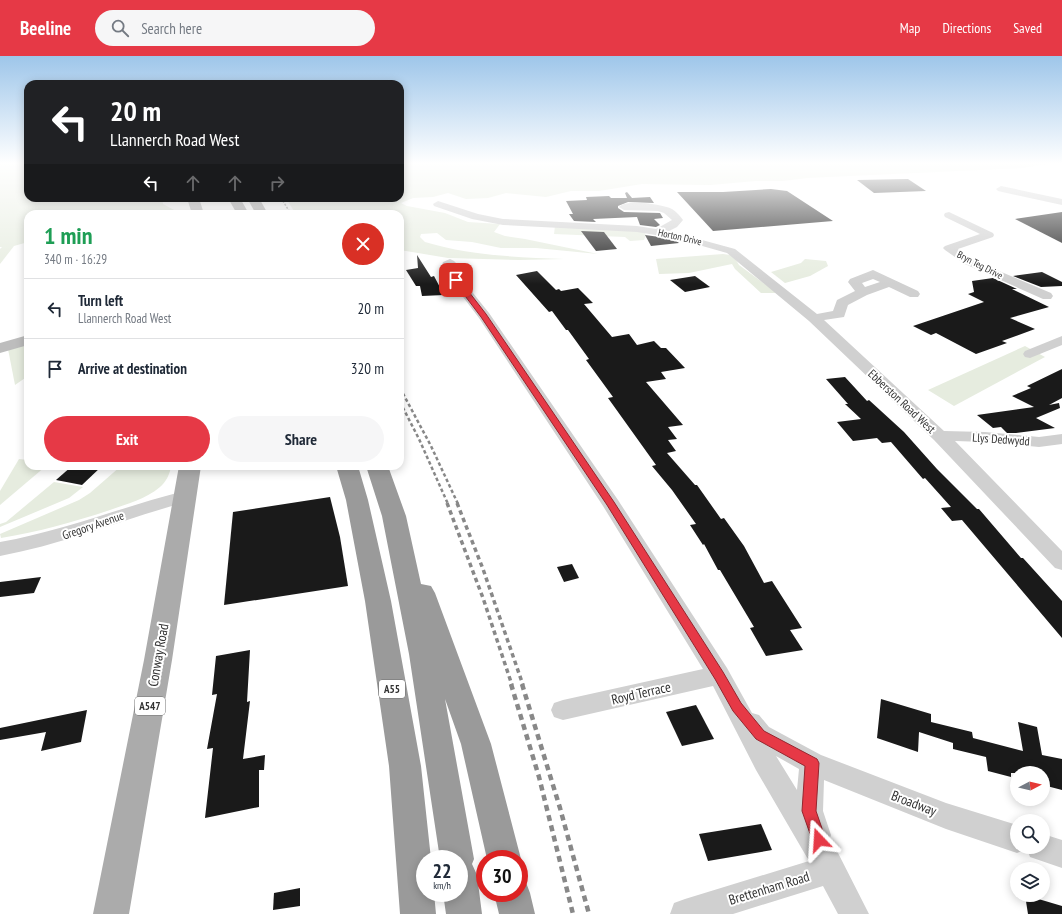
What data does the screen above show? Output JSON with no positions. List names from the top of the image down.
{
  "streets": {
    "highway": ["A55"],
    "main road": ["Conway Road", "A547"],
    "street": [
      "Horton Drive",
      "Bryn Teg Drive",
      "Ebberston Road West",
      "Llys Dedwydd",
      "Gregory Avenue",
      "Royd Terrace",
      "Broadway",
      "Brettenham Road"
    ]
  },
  "crossings": [
    ["Horton Drive", "Ebberston Road West"],
    ["Ebberston Road West", "Llys Dedwydd"],
    ["Gregory Avenue", "Conway Road"]
  ],
  "north": "right",
  "page": {
    "header": "Beeline",
    "search": "Search here",
    "nav": ["Map", "Directions", "Saved"],
    "turn": ["20 m", "Llannerch Road West"],
    "heading": ["1 min", "340 m · 16:29"],
    "list": [
      {
        "name": "Turn left",
        "note": "Llannerch Road West",
        "value": "20 m"
      },
      {
        "name": "Arrive at destination",
        "value": "320 m"
      }
    ],
    "buttons": ["Exit", "Share"],
    "speed": "22 km/h",
    "limit": "30"
  }
}
